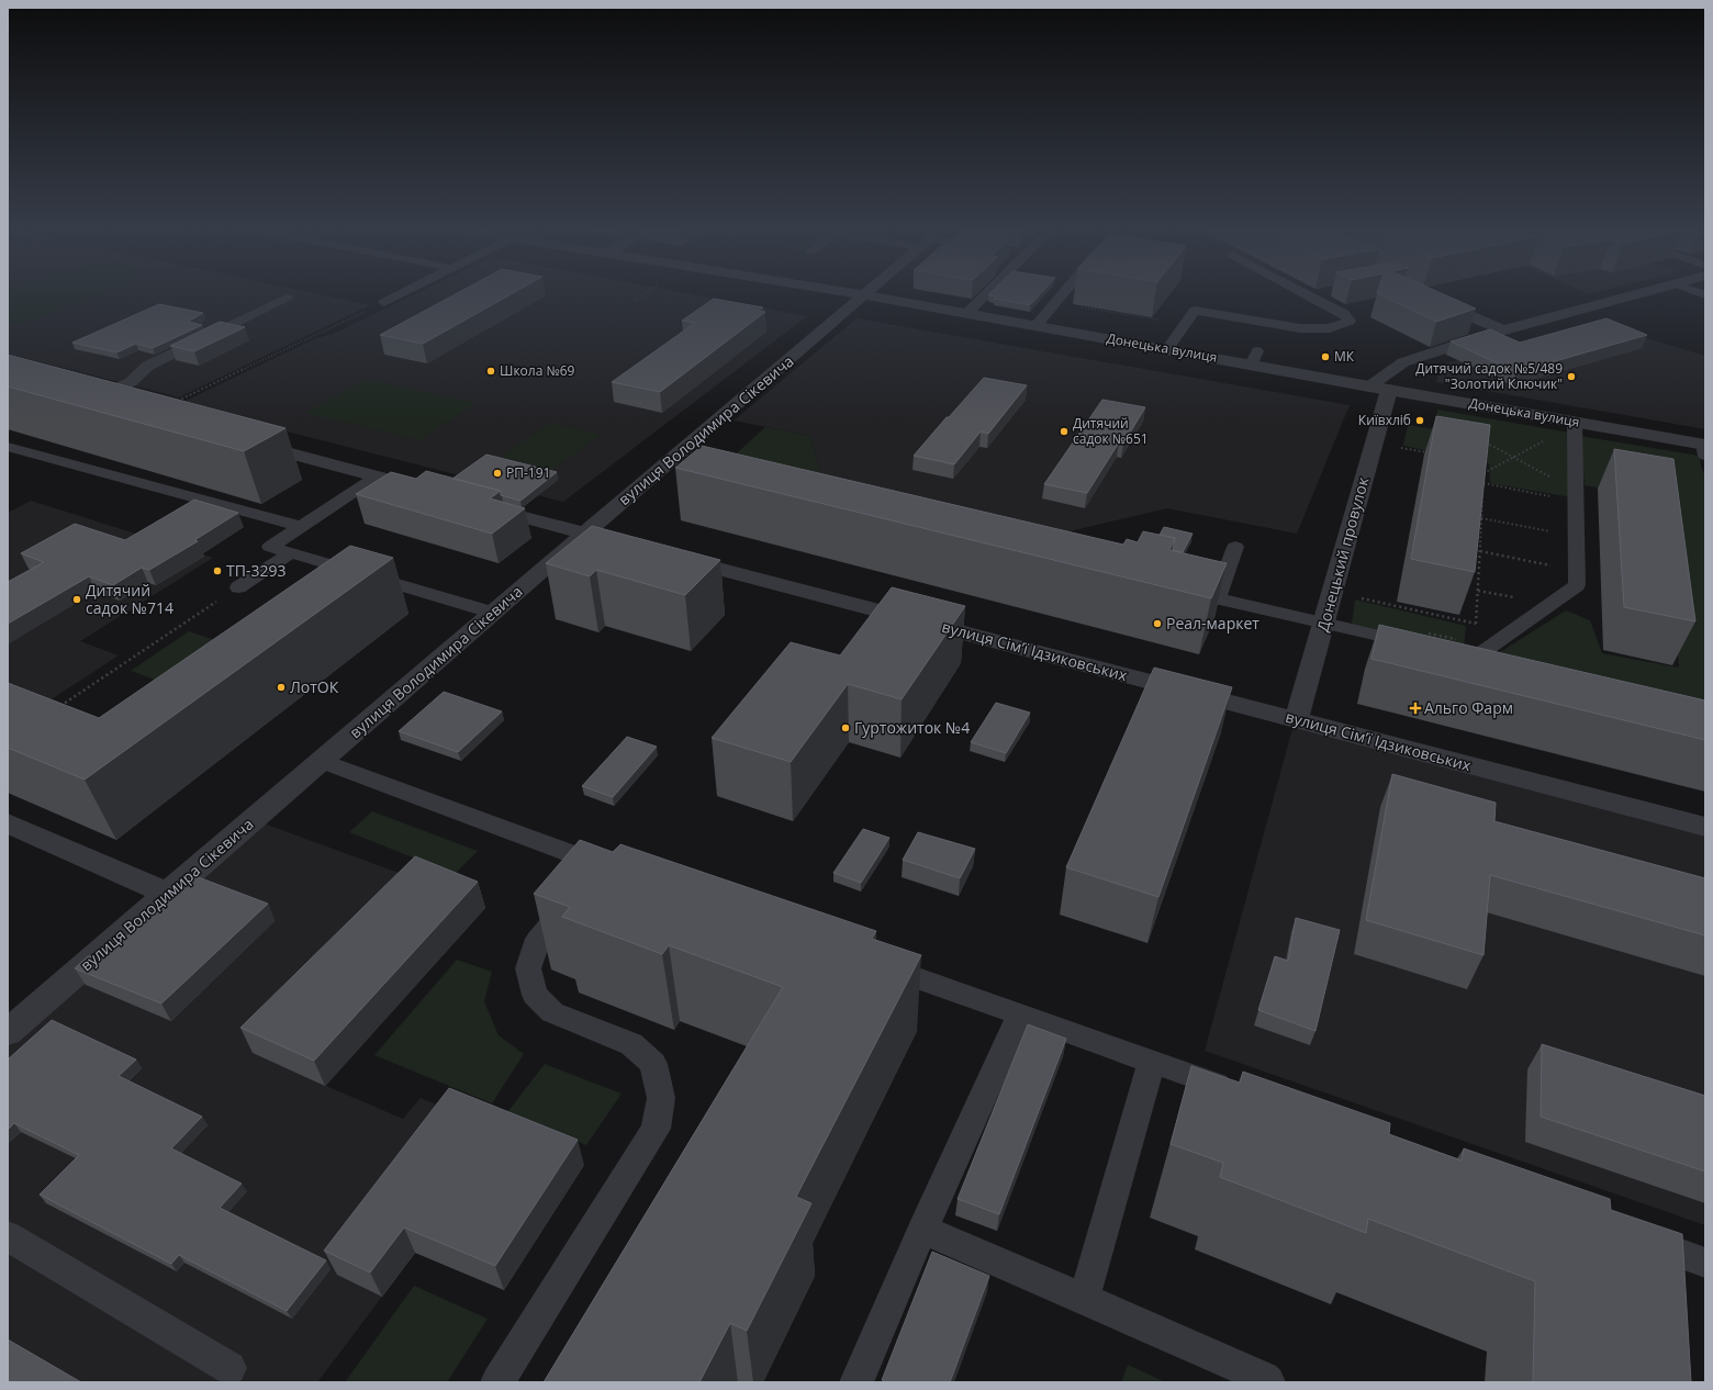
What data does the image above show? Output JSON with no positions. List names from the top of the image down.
{
  "streets": {
    "street": [
      "Донецька вулиця",
      "вулиця Володимира Сікевича",
      "Донецький провулок",
      "вулиця Сімʼї Ідзиковських"
    ]
  },
  "crossings": [
    ["Донецька вулиця", "вулиця Володимира Сікевича"],
    ["Донецька вулиця", "Донецький провулок"],
    ["Донецький провулок", "вулиця Сімʼї Ідзиковських"]
  ],
  "places": {
    "other": [
      "МК",
      "Школа №69",
      "Дитячий садок №5/489 \"Золотий Ключик\"",
      "Київхліб",
      "Дитячий садок №651",
      "РП-191",
      "ТП-3293",
      "Дитячий садок №714",
      "Реал-маркет",
      "ЛотОК",
      "Гуртожиток №4"
    ],
    "health": ["Альго Фарм"]
  }
}
